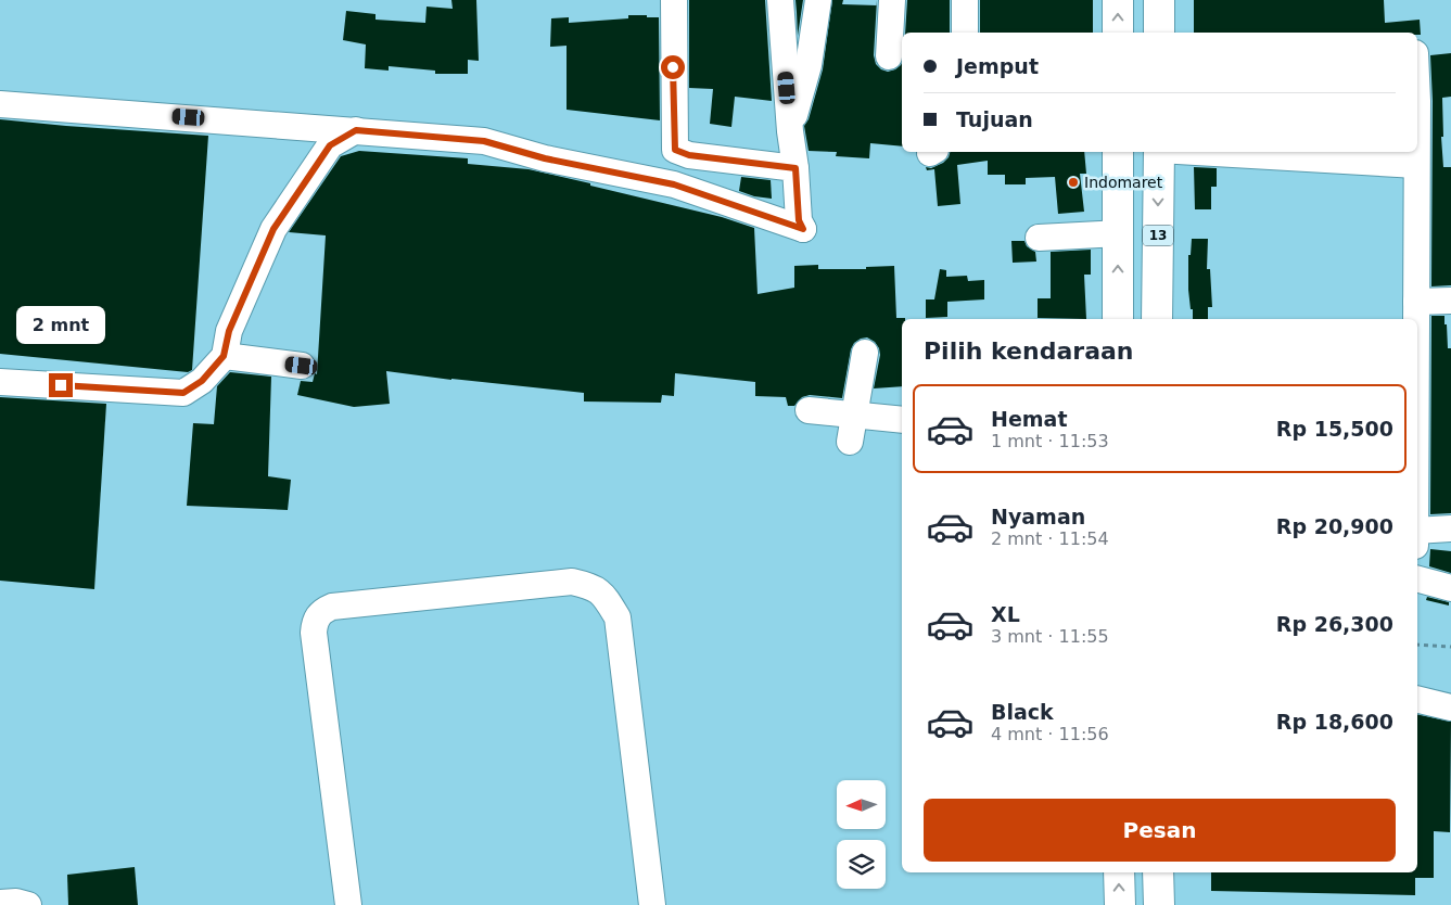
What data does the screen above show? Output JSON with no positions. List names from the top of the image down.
{
  "streets": {
    "highway": ["13"]
  },
  "places": ["Indomaret"],
  "north": "left",
  "page": {
    "banner": ["Jemput", "Tujuan"],
    "bubble": "2 mnt",
    "heading": "Pilih kendaraan",
    "list": [
      {
        "name": "Hemat",
        "note": "1 mnt · 11:53",
        "value": "Rp 15,500"
      },
      {
        "name": "Nyaman",
        "note": "2 mnt · 11:54",
        "value": "Rp 20,900"
      },
      {
        "name": "XL",
        "note": "3 mnt · 11:55",
        "value": "Rp 26,300"
      },
      {
        "name": "Black",
        "note": "4 mnt · 11:56",
        "value": "Rp 18,600"
      }
    ],
    "buttons": "Pesan"
  }
}
